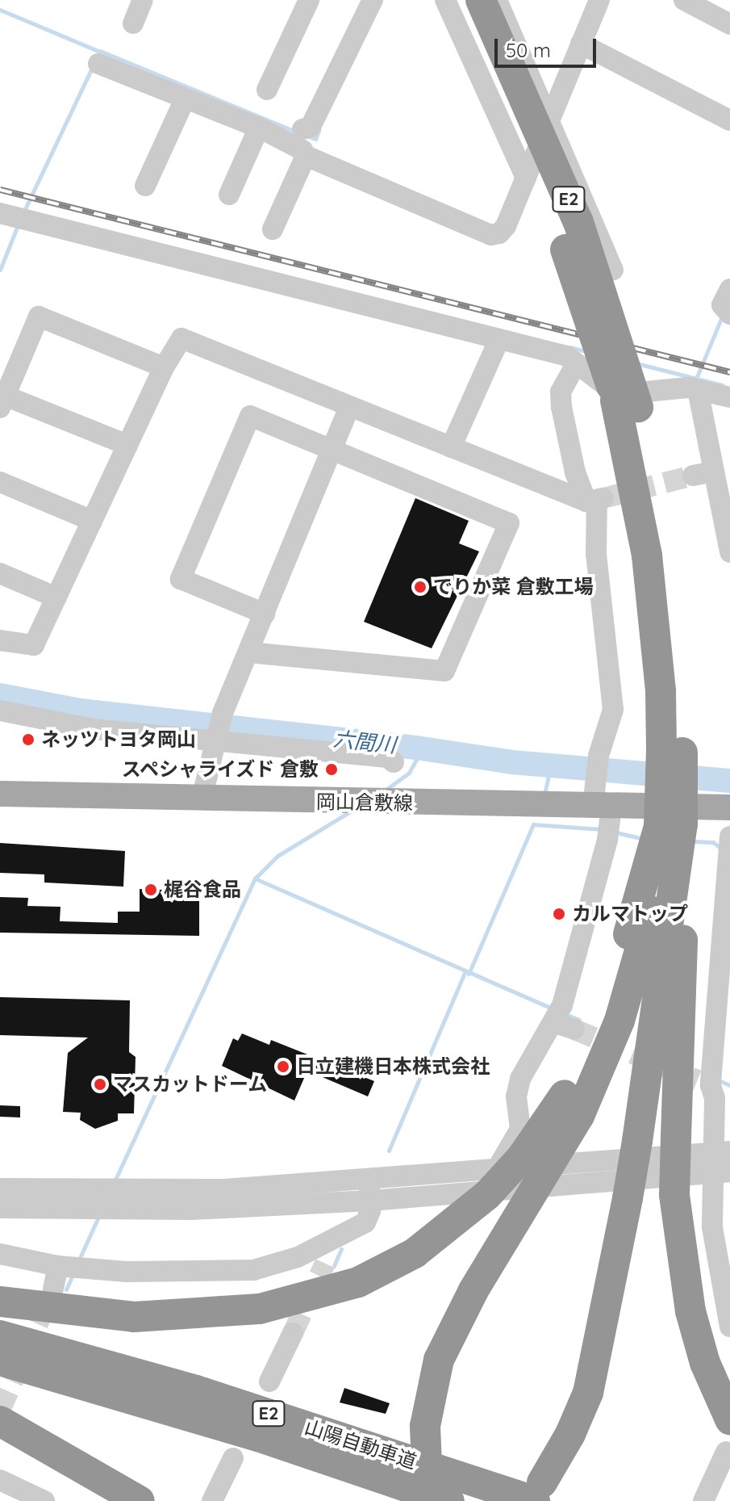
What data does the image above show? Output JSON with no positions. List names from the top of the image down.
{
  "streets": {
    "highway": ["E2", "山陽自動車道"],
    "main road": ["岡山倉敷線"]
  },
  "water": ["六間川"],
  "places": [
    "でりか菜 倉敷工場",
    "ネッツトヨタ岡山",
    "スペシャライズド 倉敷",
    "梶谷食品",
    "カルマトップ",
    "日立建機日本株式会社",
    "マスカットドーム"
  ],
  "scale_bar": "50 m"
}
